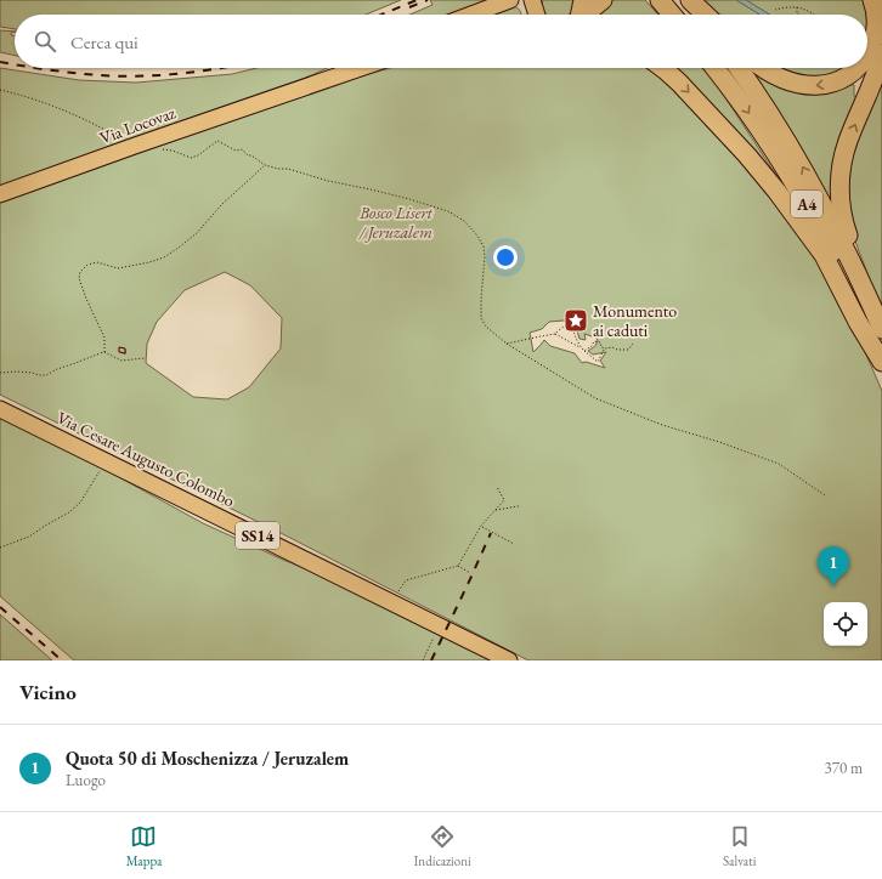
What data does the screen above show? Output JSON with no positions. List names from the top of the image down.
{
  "streets": {
    "highway": ["A4"],
    "main road": ["Via Locovaz", "Via Cesare Augusto Colombo", "SS14"]
  },
  "parks": ["Bosco Lisert / Jeruzalem"],
  "places": {
    "place": ["Monumento ai caduti"]
  },
  "page": {
    "search": "Cerca qui",
    "pins": "1",
    "heading": "Vicino",
    "list": [
      {
        "mark": "1",
        "name": "Quota 50 di Moschenizza / Jeruzalem",
        "note": "Luogo",
        "value": "370 m"
      }
    ],
    "nav": ["Mappa", "Indicazioni", "Salvati"]
  }
}
